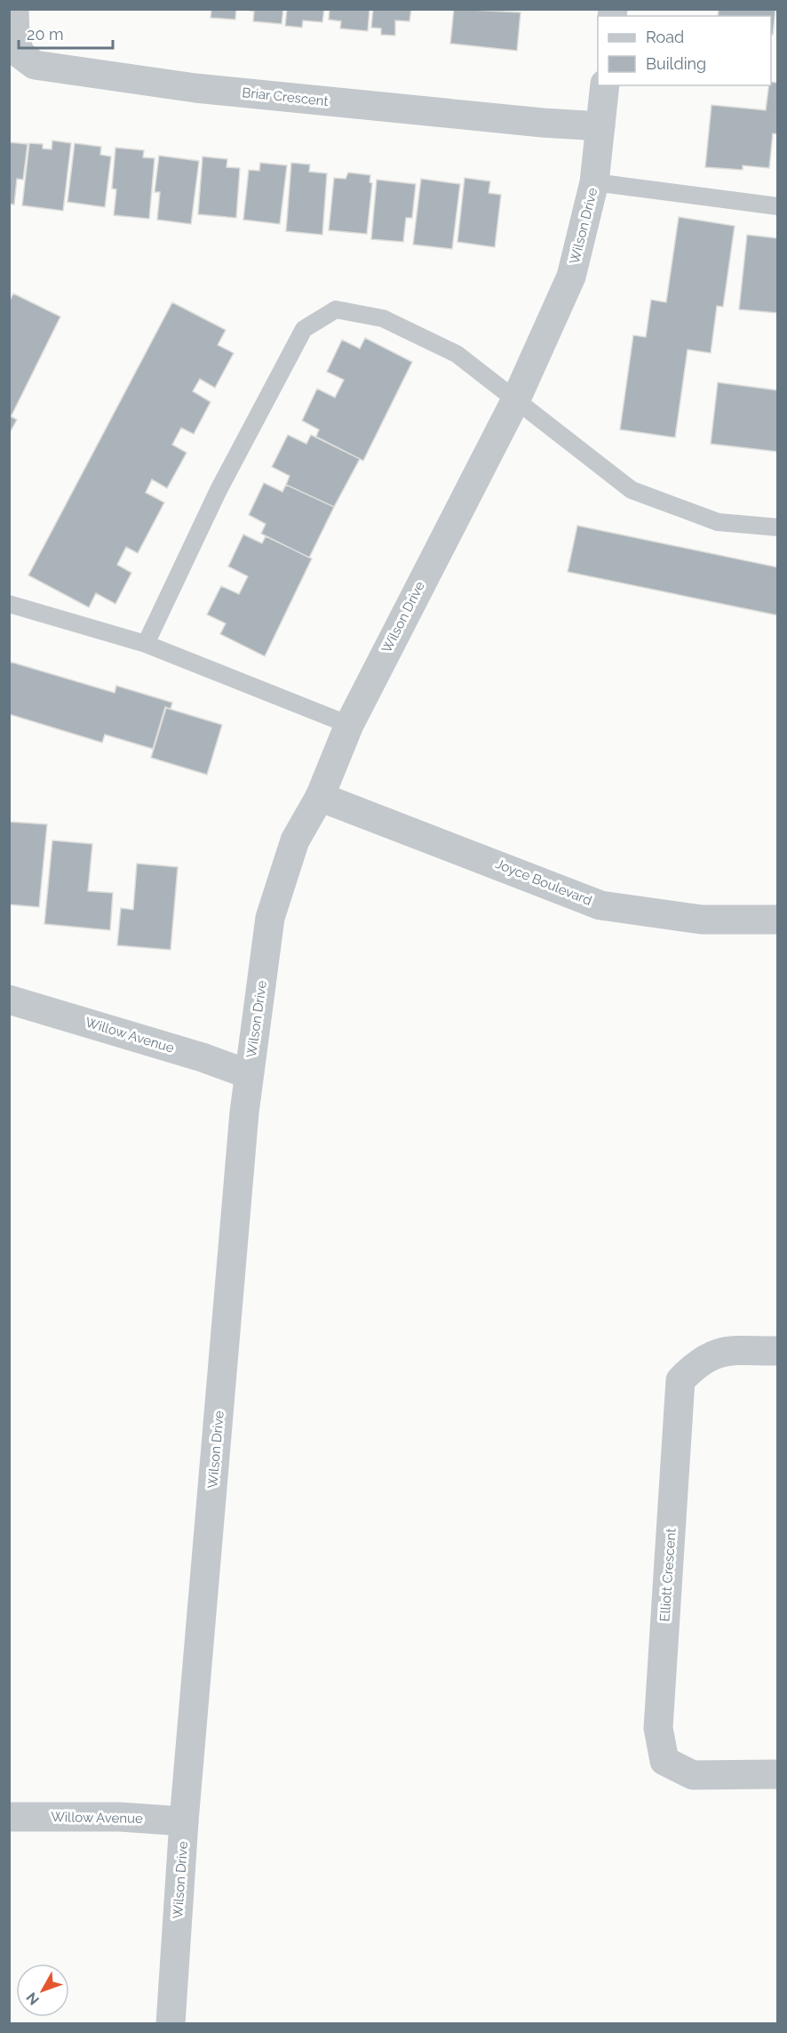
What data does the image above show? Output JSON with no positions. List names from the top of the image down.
{
  "streets": {
    "street": [
      "Briar Crescent",
      "Wilson Drive",
      "Joyce Boulevard",
      "Willow Avenue",
      "Elliott Crescent"
    ]
  },
  "crossings": [
    ["Briar Crescent", "Wilson Drive"],
    ["Wilson Drive", "Joyce Boulevard"],
    ["Wilson Drive", "Willow Avenue"]
  ],
  "legend": ["Road", "Building"],
  "scale_bar": "20 m",
  "north": "bottom left"
}
